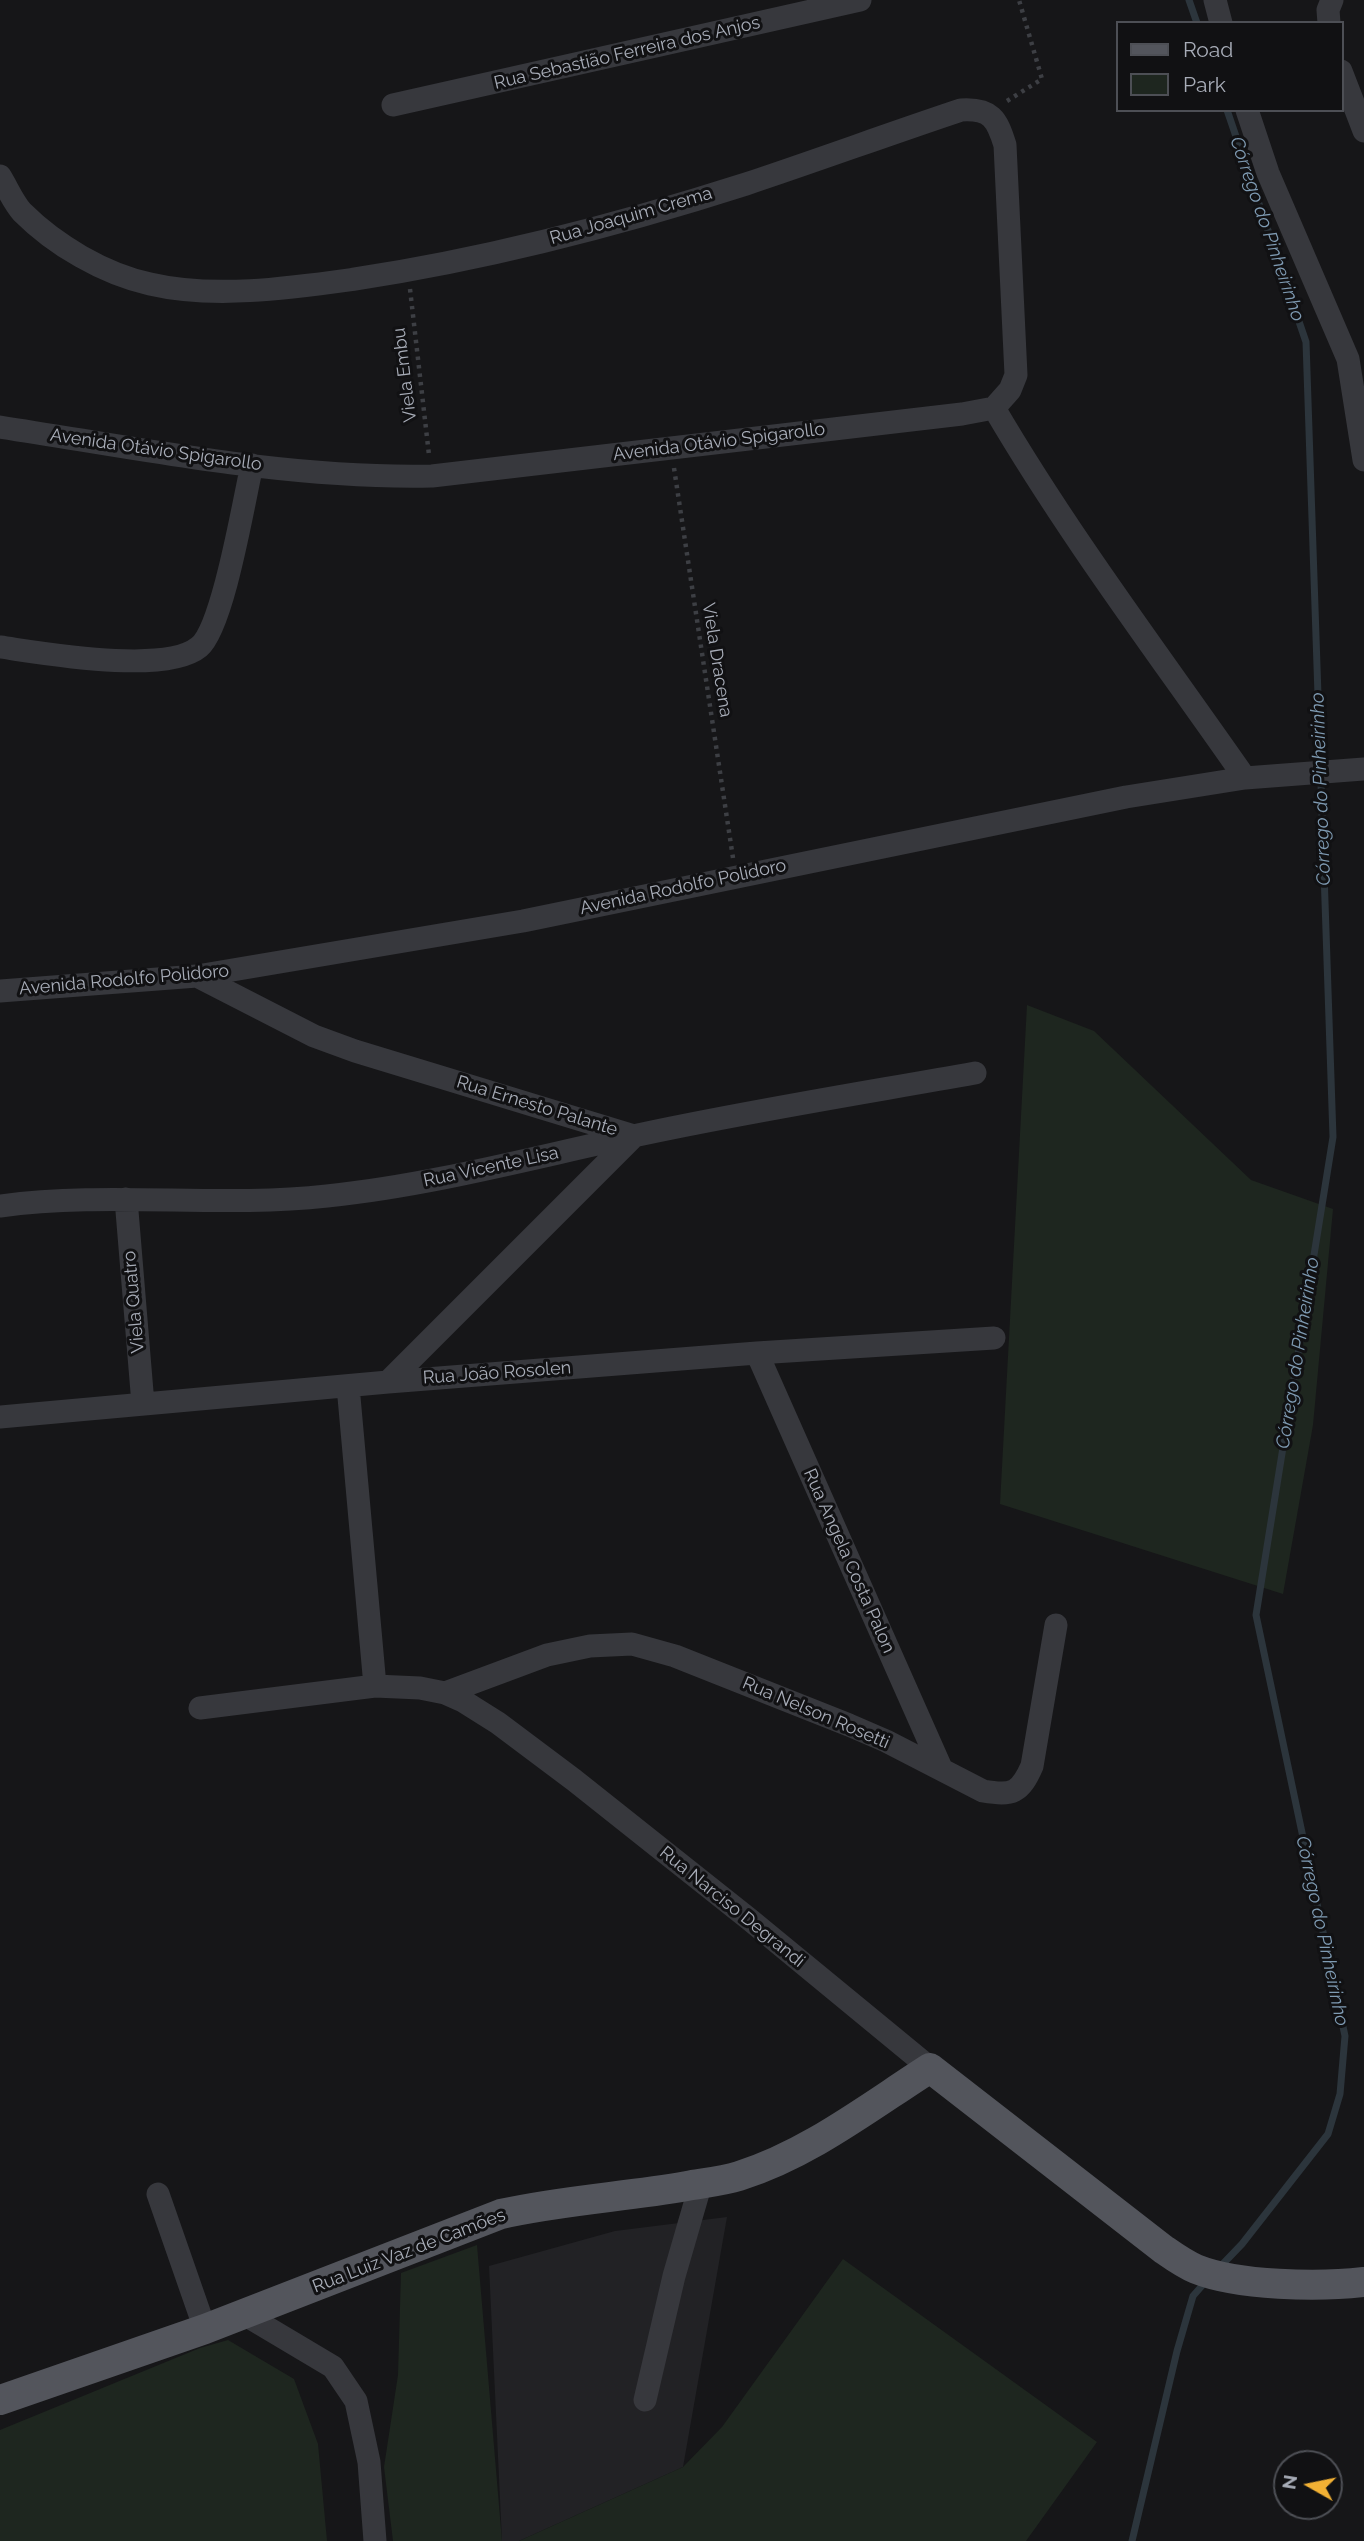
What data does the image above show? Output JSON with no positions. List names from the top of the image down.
{
  "streets": {
    "main road": ["Rua Narciso Degrandi", "Rua Luiz Vaz de Camões"],
    "street": [
      "Rua Sebastião Ferreira dos Anjos",
      "Rua Joaquim Crema",
      "Avenida Otávio Spigarollo",
      "Avenida Rodolfo Polidoro",
      "Rua Ernesto Palante",
      "Rua Vicente Lisa",
      "Viela Quatro",
      "Rua João Rosolen",
      "Rua Angela Costa Palon",
      "Rua Nelson Rosetti"
    ],
    "path": ["Viela Embu", "Viela Dracena"]
  },
  "crossings": [
    ["Rua Joaquim Crema", "Viela Embu"],
    ["Viela Embu", "Avenida Otávio Spigarollo"],
    ["Avenida Otávio Spigarollo", "Viela Dracena"],
    ["Viela Dracena", "Avenida Rodolfo Polidoro"],
    ["Avenida Rodolfo Polidoro", "Rua Ernesto Palante"],
    ["Rua Ernesto Palante", "Rua Vicente Lisa"],
    ["Rua Ernesto Palante", "Rua João Rosolen"],
    ["Rua Vicente Lisa", "Viela Quatro"],
    ["Viela Quatro", "Rua João Rosolen"],
    ["Rua João Rosolen", "Rua Angela Costa Palon"],
    ["Rua Angela Costa Palon", "Rua Nelson Rosetti"],
    ["Rua Nelson Rosetti", "Rua Narciso Degrandi"],
    ["Rua Narciso Degrandi", "Rua Luiz Vaz de Camões"]
  ],
  "water": ["Córrego do Pinheirinho"],
  "legend": ["Road", "Park"],
  "north": "left"
}
